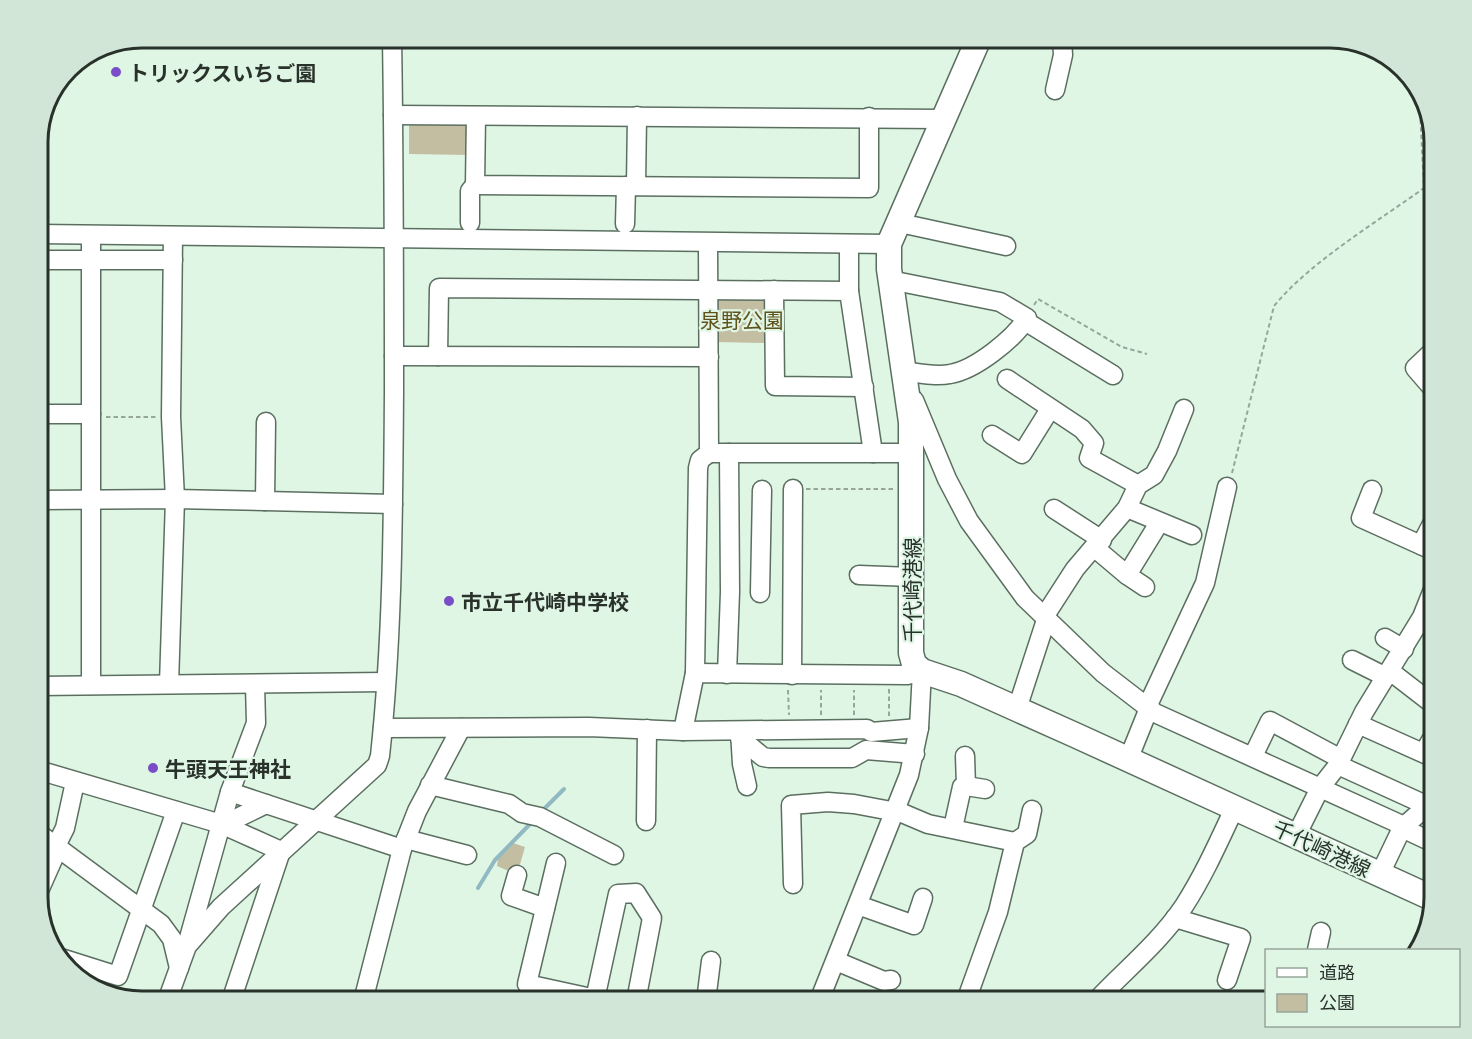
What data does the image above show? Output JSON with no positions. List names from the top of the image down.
{
  "streets": {
    "main road": ["千代崎港線"]
  },
  "parks": ["泉野公園"],
  "places": ["トリックスいちご園", "市立千代崎中学校", "牛頭天王神社"],
  "legend": ["道路", "公園"]
}
